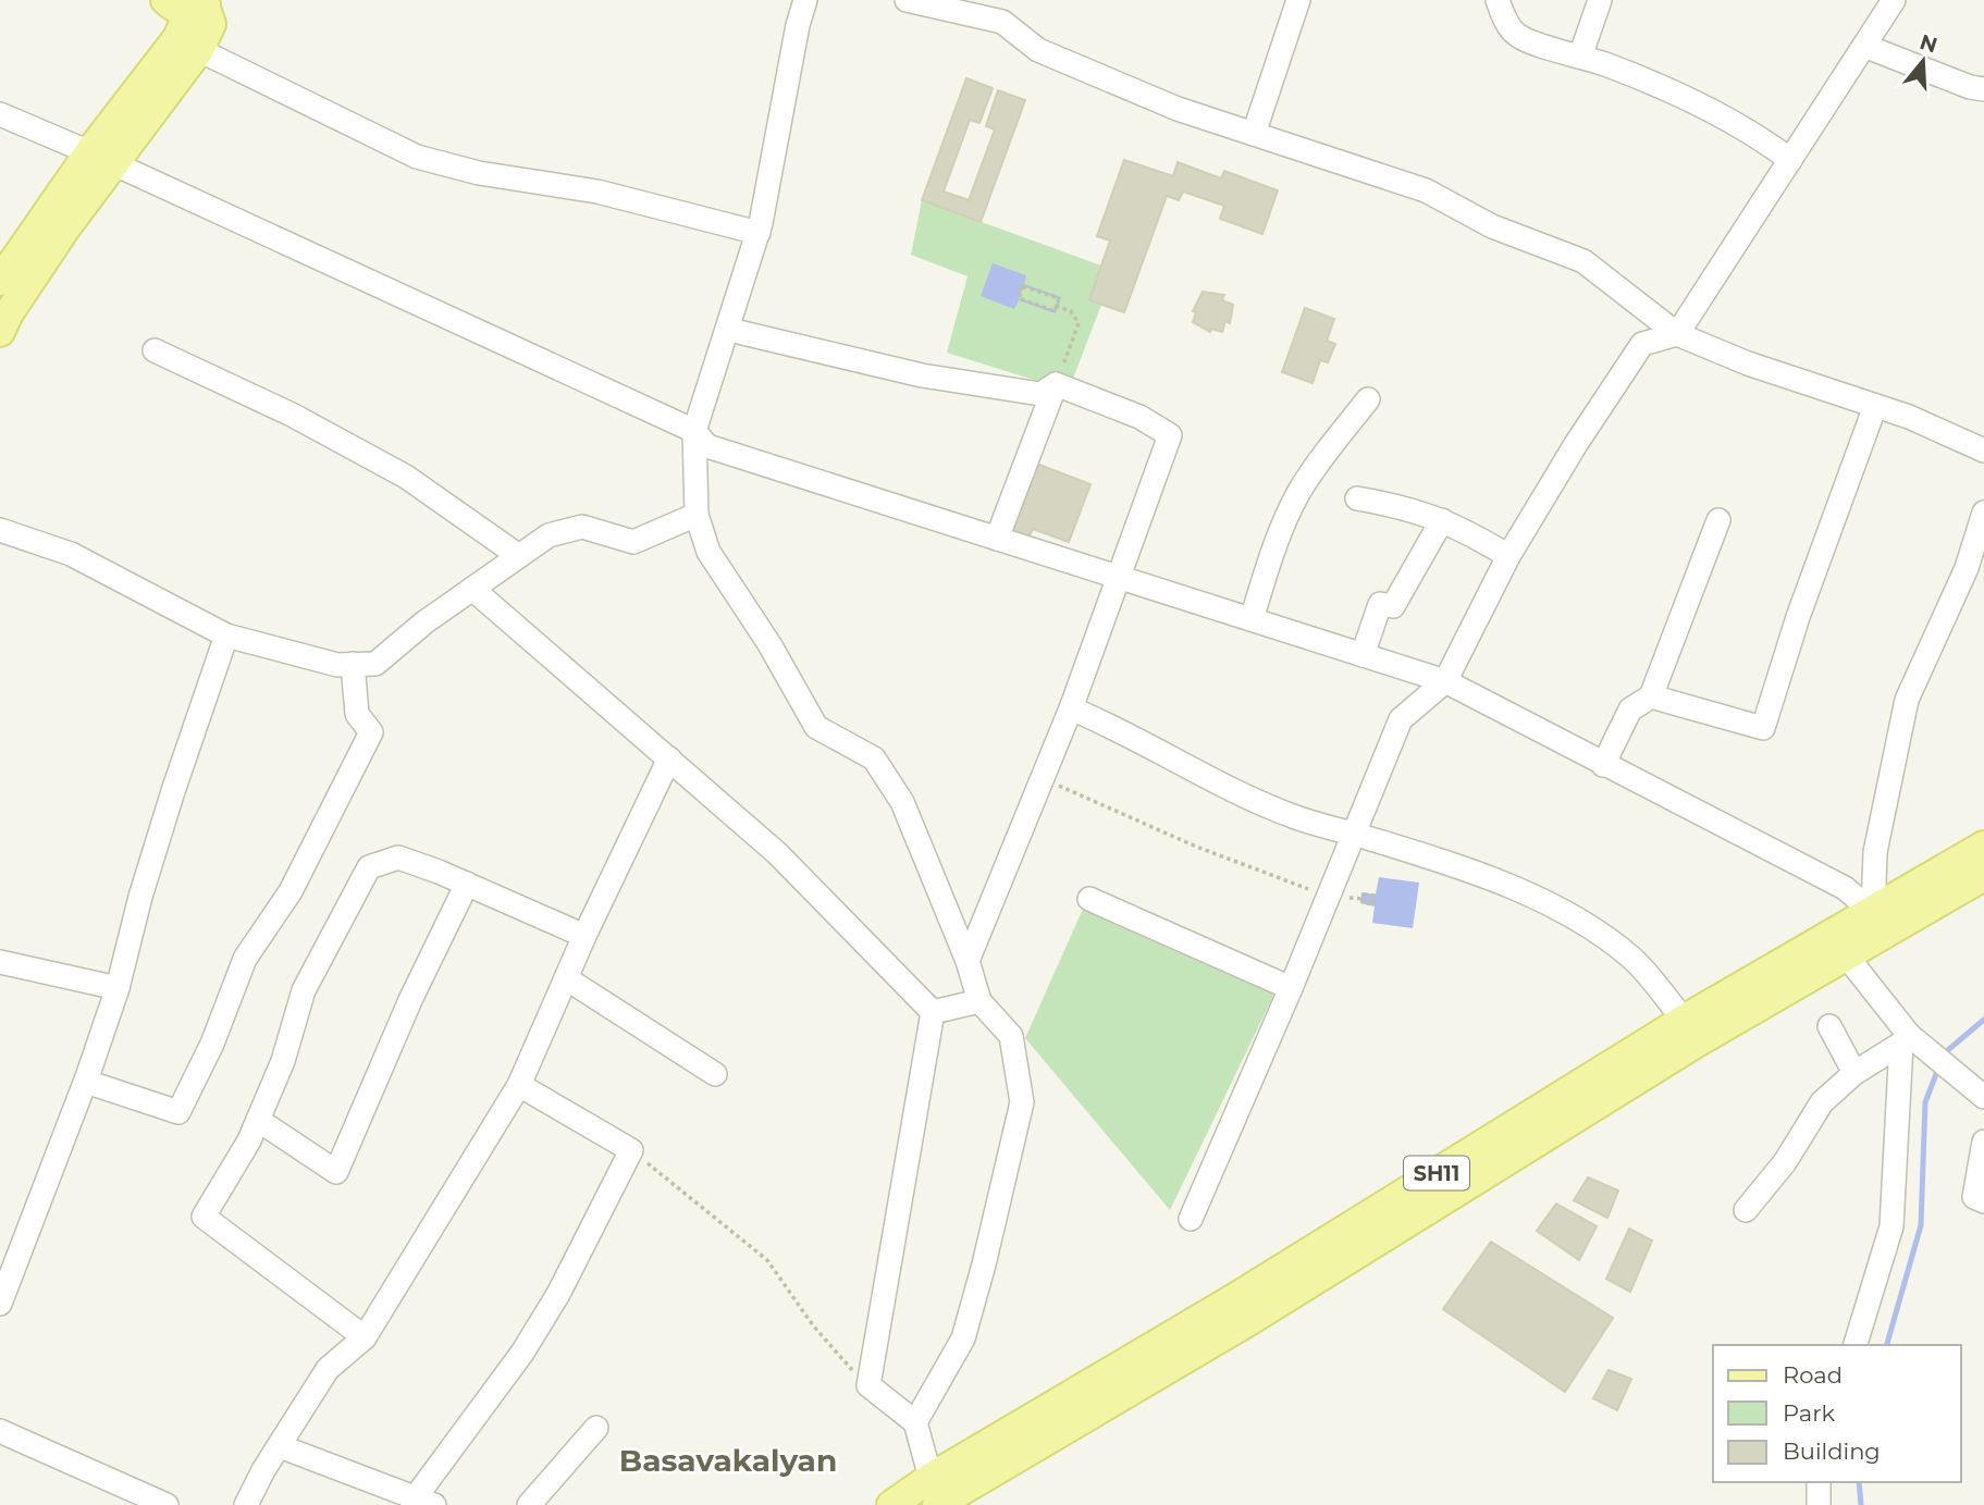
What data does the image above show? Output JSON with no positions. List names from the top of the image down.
{
  "streets": {
    "main road": ["SH11"]
  },
  "districts": ["Basavakalyan"],
  "legend": ["Road", "Park", "Building"],
  "north": "top"
}
